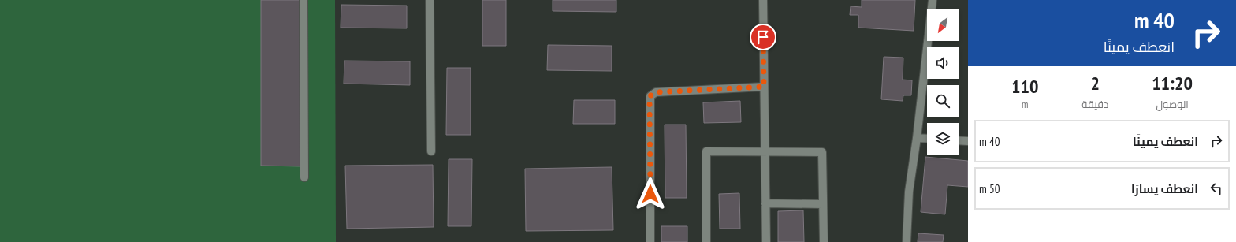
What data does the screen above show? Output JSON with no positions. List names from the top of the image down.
{
  "north": "bottom left",
  "page": {
    "turn": ["40 m", "انعطف يمينًا"],
    "eta": [
      "11:20",
      "الوصول",
      "2",
      "دقيقة",
      "110",
      "m"
    ],
    "list": [
      {
        "name": "انعطف يمينًا",
        "value": "40 m"
      },
      {
        "name": "انعطف يسارًا",
        "value": "50 m"
      }
    ]
  }
}
